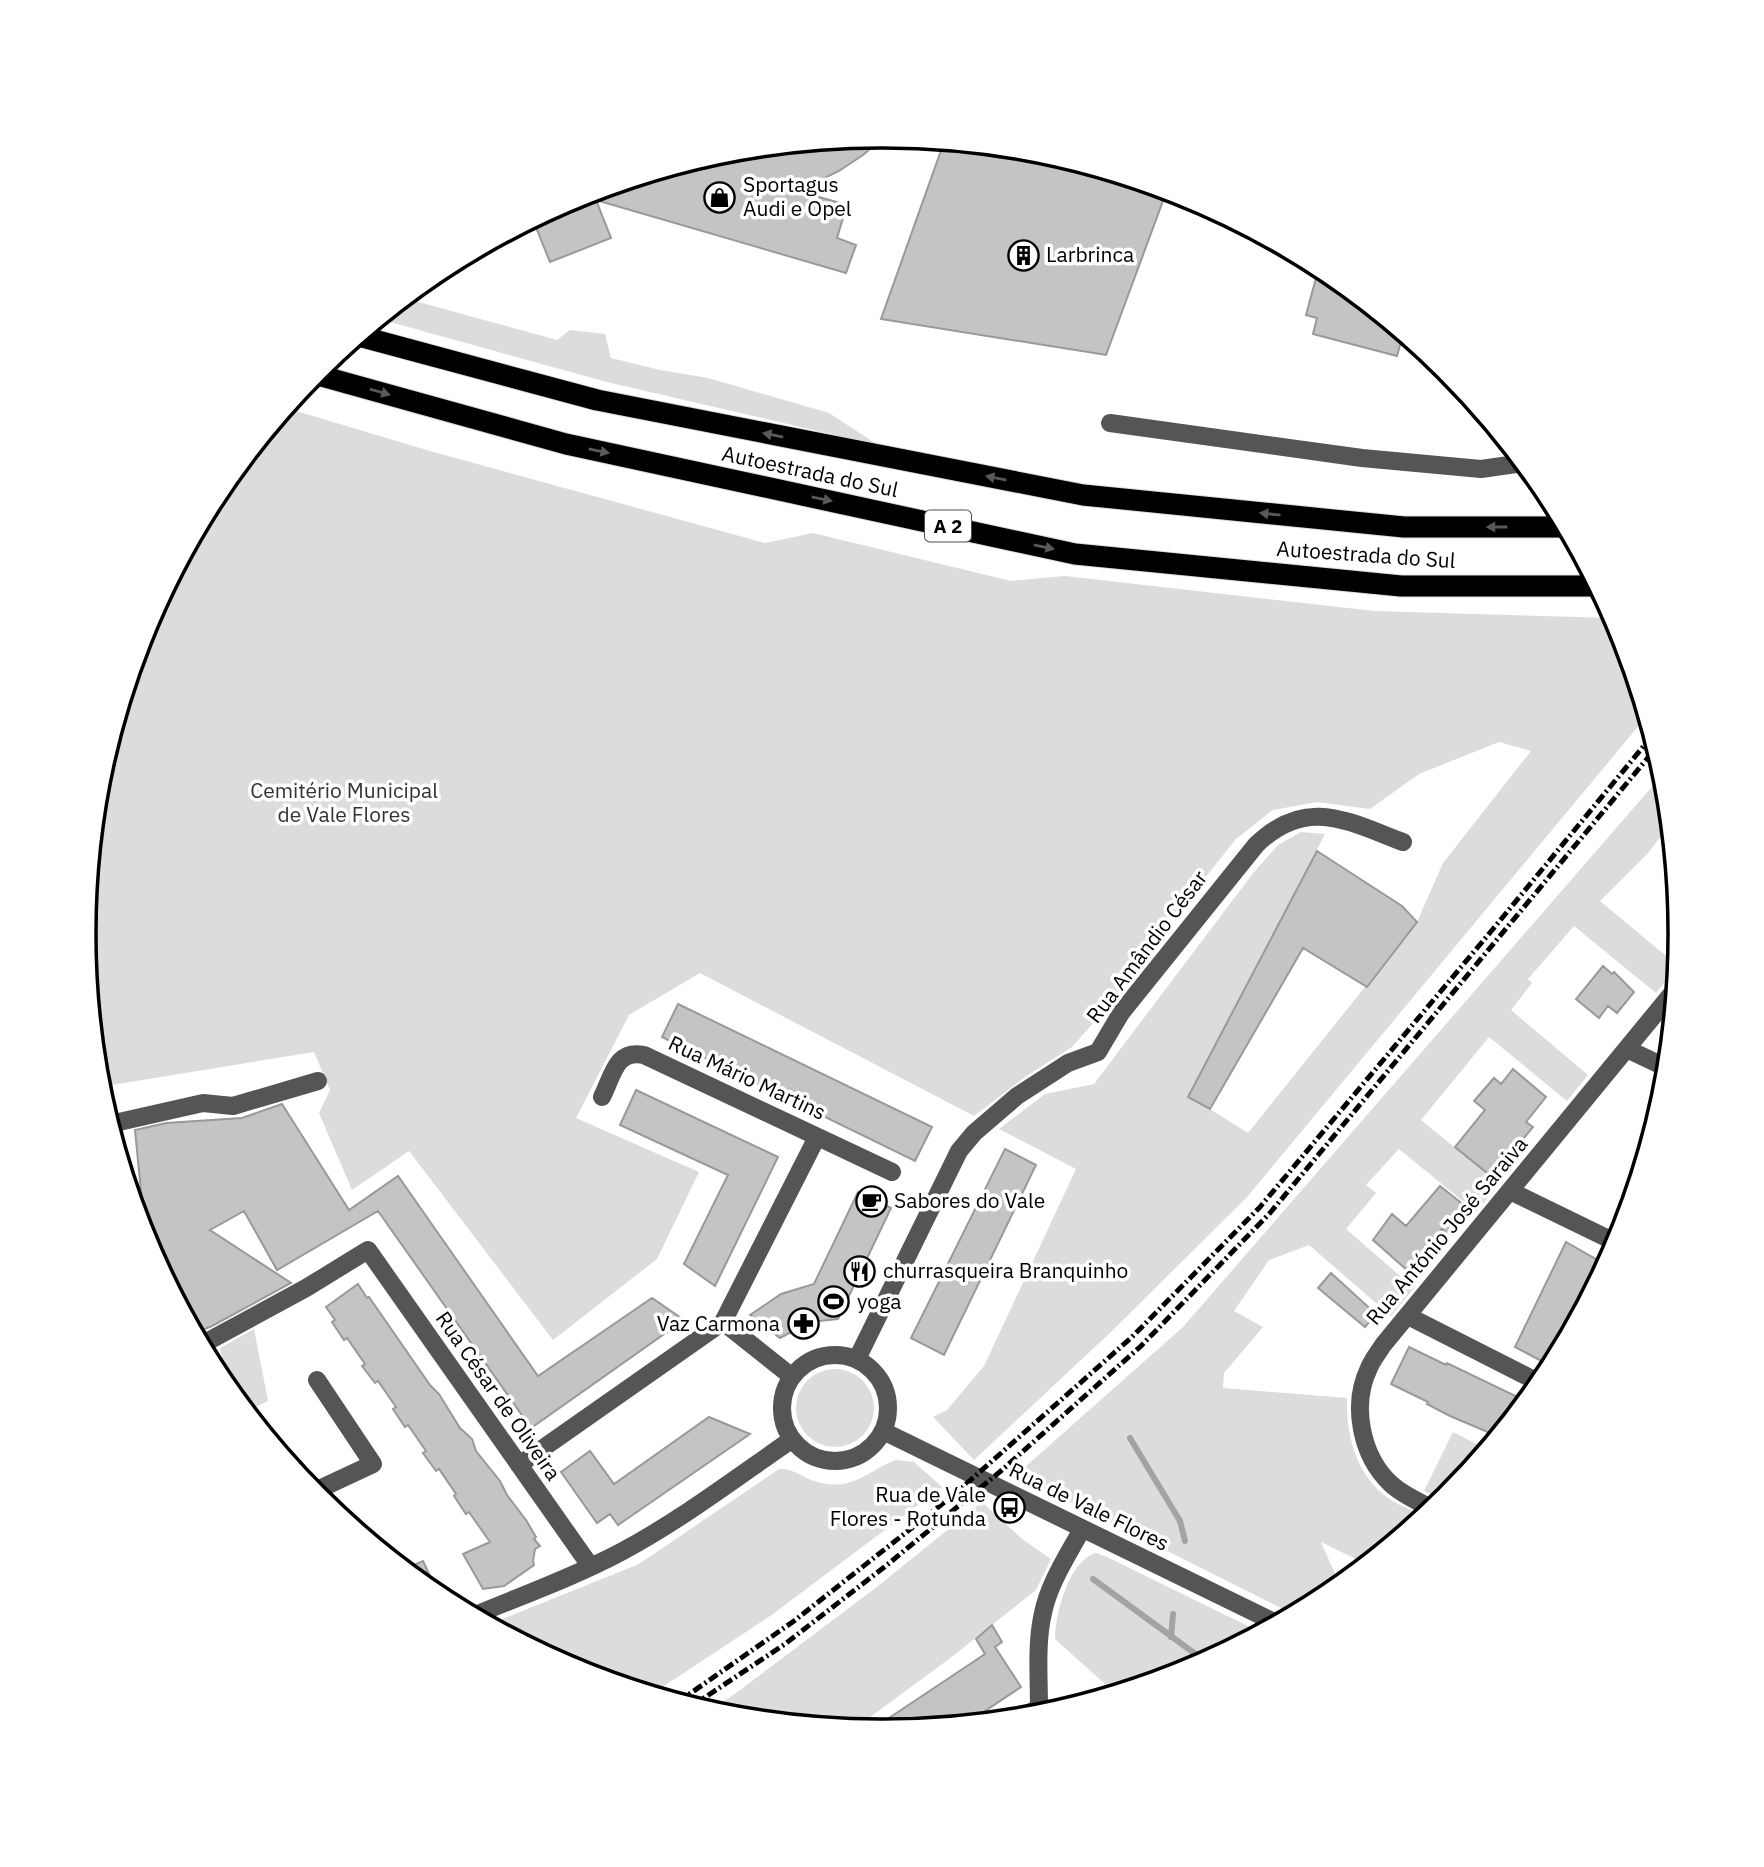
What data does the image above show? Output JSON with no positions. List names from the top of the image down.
{
  "streets": {
    "highway": ["Autoestrada do Sul", "A 2"],
    "street": [
      "Rua Amândio César",
      "Rua Mário Martins",
      "Rua António José Saraiva",
      "Rua César de Oliveira",
      "Rua de Vale Flores"
    ]
  },
  "crossings": [
    ["Rua Amândio César", "Rua de Vale Flores"]
  ],
  "parks": ["Cemitério Municipal de Vale Flores"],
  "places": {
    "shop": ["Sportagus Audi e Opel"],
    "building": ["Larbrinca"],
    "cafe": ["Sabores do Vale"],
    "restaurant": ["churrasqueira Branquinho"],
    "sports": ["yoga"],
    "pharmacy": ["Vaz Carmona"],
    "bus stop": ["Rua de Vale Flores - Rotunda"]
  }
}
